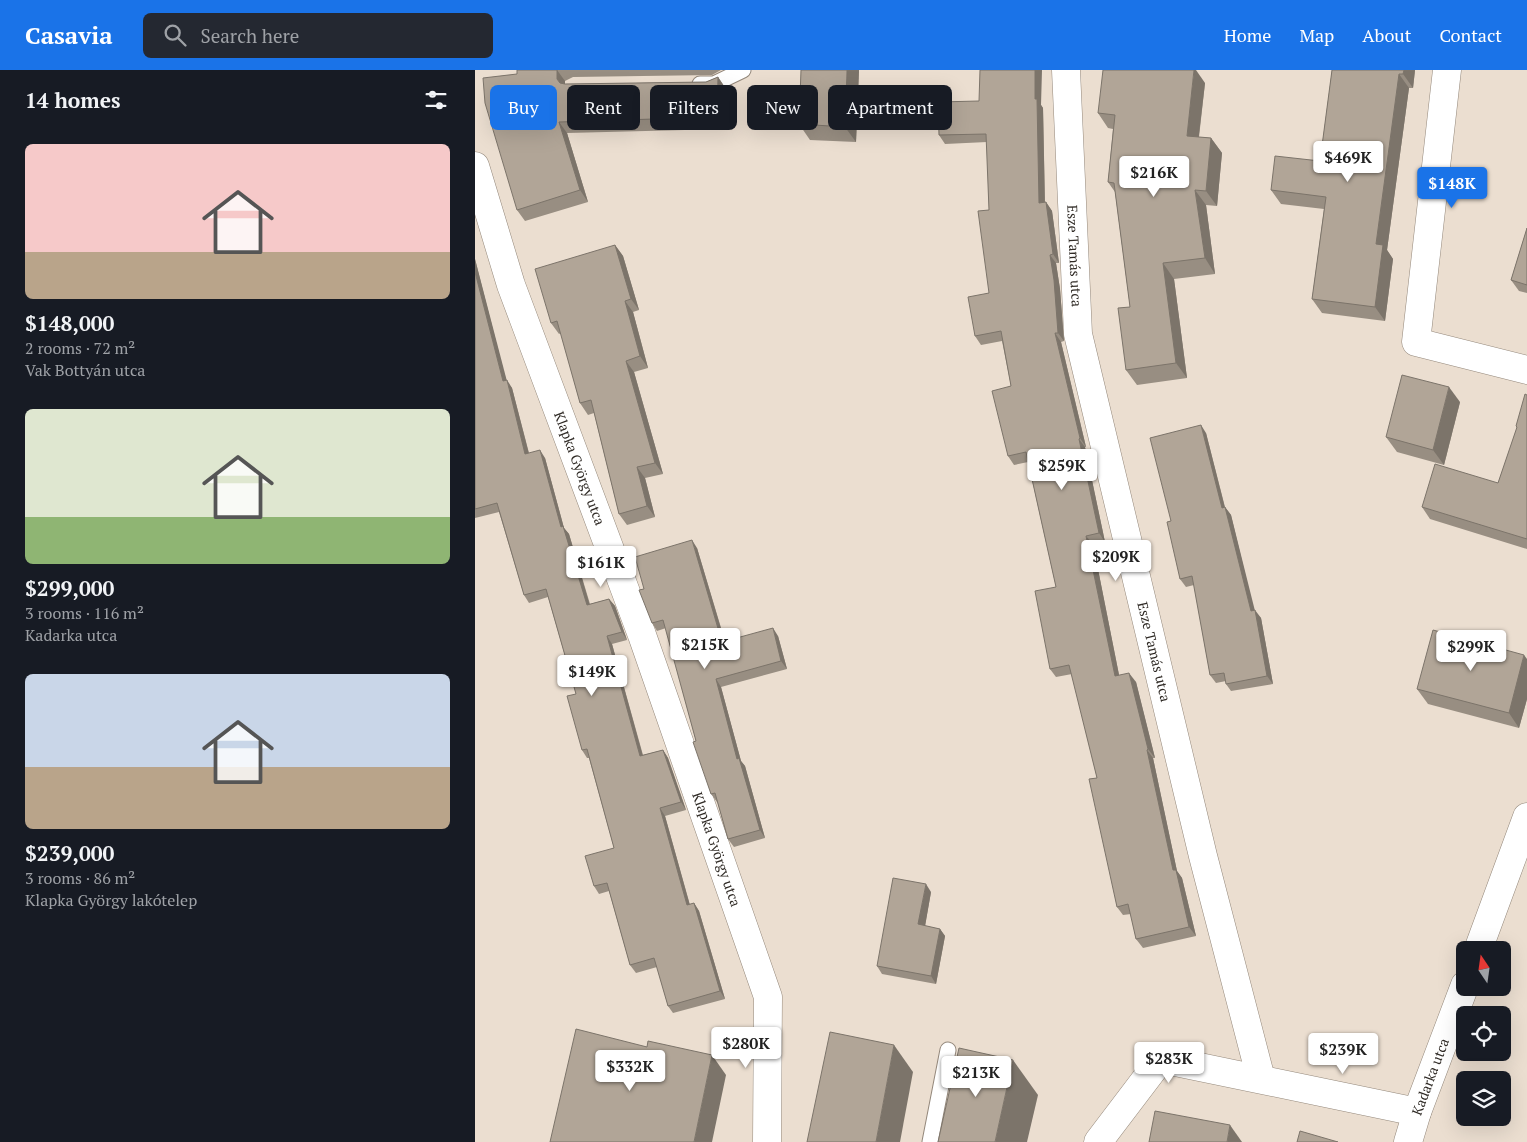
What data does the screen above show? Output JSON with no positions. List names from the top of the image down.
{
  "streets": {
    "street": ["Esze Tamás utca", "Klapka György utca", "Kadarka utca"]
  },
  "north": "top",
  "page": {
    "header": "Casavia",
    "search": "Search here",
    "nav": [
      "Home",
      "Map",
      "About",
      "Contact"
    ],
    "heading": "14 homes",
    "chip": [
      "Buy",
      "Rent",
      "Filters",
      "New",
      "Apartment"
    ],
    "list": [
      {
        "name": "$148,000",
        "note": "2 rooms · 72 m² · Vak Bottyán utca"
      },
      {
        "name": "$299,000",
        "note": "3 rooms · 116 m² · Kadarka utca"
      },
      {
        "name": "$239,000",
        "note": "3 rooms · 86 m² · Klapka György lakótelep"
      }
    ],
    "price": [
      "$469K",
      "$216K",
      "$148K",
      "$259K",
      "$209K",
      "$161K",
      "$215K",
      "$299K",
      "$149K",
      "$280K",
      "$239K",
      "$283K",
      "$332K",
      "$213K"
    ]
  }
}
